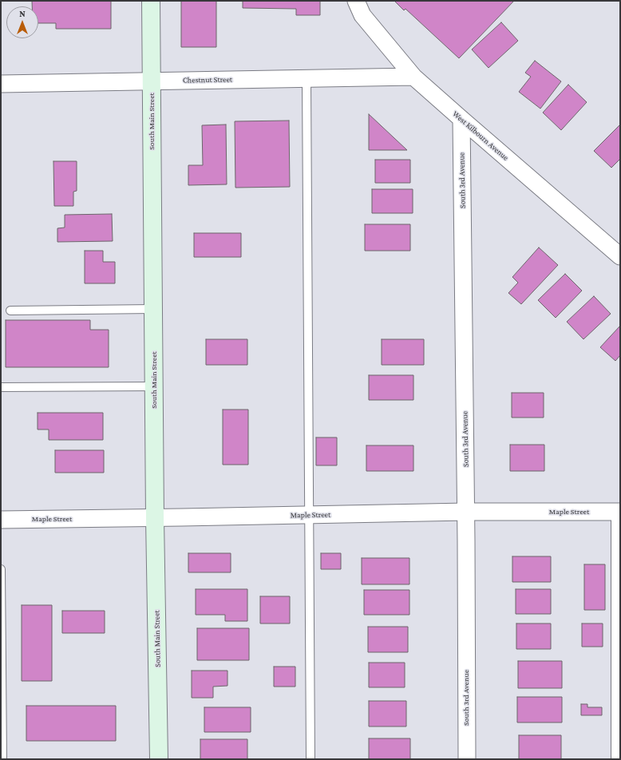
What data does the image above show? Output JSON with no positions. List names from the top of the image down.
{
  "streets": {
    "main road": ["South Main Street"],
    "street": [
      "Chestnut Street",
      "West Kilbourn Avenue",
      "South 3rd Avenue",
      "Maple Street"
    ]
  },
  "crossings": [
    ["Chestnut Street", "South Main Street"],
    ["Chestnut Street", "West Kilbourn Avenue"],
    ["South Main Street", "Maple Street"],
    ["West Kilbourn Avenue", "South 3rd Avenue"],
    ["South 3rd Avenue", "Maple Street"]
  ],
  "north": "top"
}
